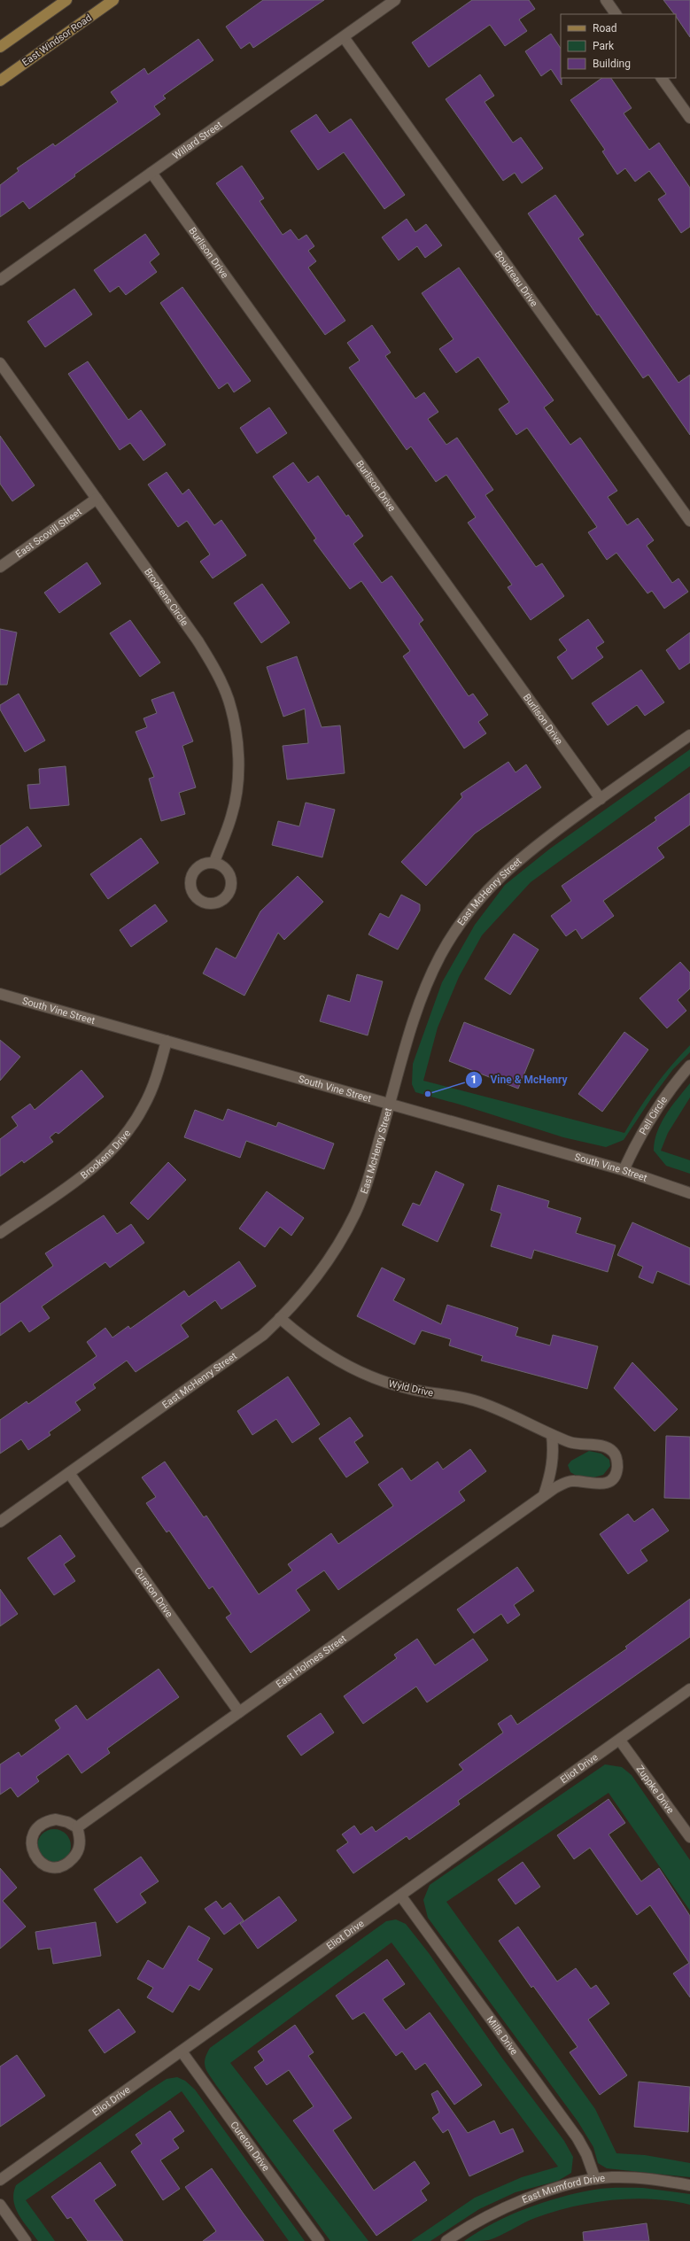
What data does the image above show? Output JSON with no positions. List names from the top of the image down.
{
  "streets": {
    "main road": ["East Windsor Road"],
    "street": [
      "Willard Street",
      "Burlison Drive",
      "Boudreau Drive",
      "East Scovill Street",
      "Brookens Circle",
      "East McHenry Street",
      "South Vine Street",
      "Pell Circle",
      "Brookens Drive",
      "Wyld Drive",
      "Cureton Drive",
      "East Holmes Street",
      "Eliot Drive",
      "Zuppke Drive",
      "Mills Drive",
      "East Mumford Drive"
    ]
  },
  "crossings": [
    ["Willard Street", "Burlison Drive"],
    ["Willard Street", "Boudreau Drive"],
    ["Burlison Drive", "East McHenry Street"],
    ["East Scovill Street", "Brookens Circle"],
    ["East McHenry Street", "South Vine Street"],
    ["East McHenry Street", "Wyld Drive"],
    ["East McHenry Street", "Cureton Drive"],
    ["South Vine Street", "Pell Circle"],
    ["South Vine Street", "Brookens Drive"],
    ["Wyld Drive", "East Holmes Street"],
    ["Cureton Drive", "East Holmes Street"],
    ["Cureton Drive", "Eliot Drive"],
    ["Eliot Drive", "Zuppke Drive"],
    ["Eliot Drive", "Mills Drive"],
    ["Mills Drive", "East Mumford Drive"]
  ],
  "places": ["Vine & McHenry"],
  "legend": ["Road", "Park", "Building"]
}
